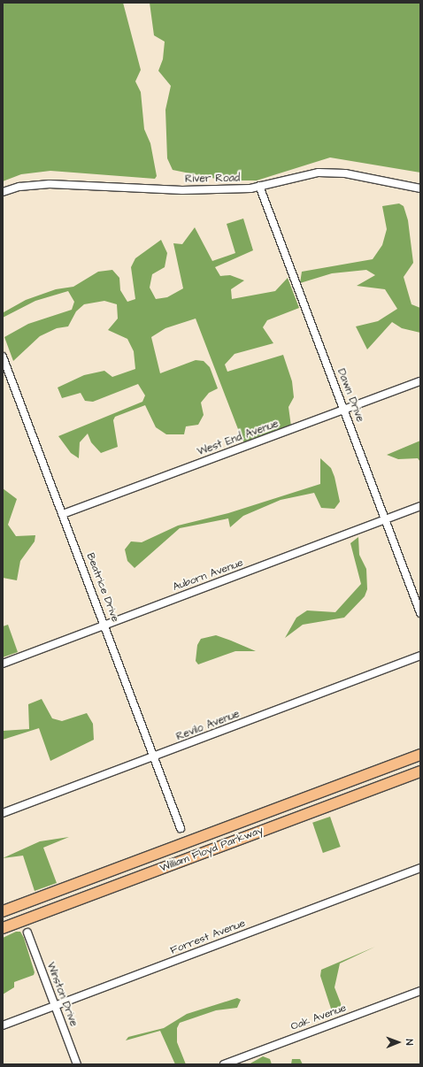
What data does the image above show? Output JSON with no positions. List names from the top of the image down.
{
  "streets": {
    "highway": ["William Floyd Parkway"],
    "street": [
      "River Road",
      "Dawn Drive",
      "West End Avenue",
      "Auborn Avenue",
      "Beatrice Drive",
      "Revilo Avenue",
      "Forrest Avenue",
      "Winston Drive",
      "Oak Avenue"
    ]
  },
  "crossings": [
    ["River Road", "Dawn Drive"],
    ["Dawn Drive", "West End Avenue"],
    ["Dawn Drive", "Auborn Avenue"],
    ["West End Avenue", "Beatrice Drive"],
    ["Auborn Avenue", "Beatrice Drive"],
    ["Beatrice Drive", "Revilo Avenue"],
    ["Forrest Avenue", "Winston Drive"]
  ],
  "north": "right"
}
